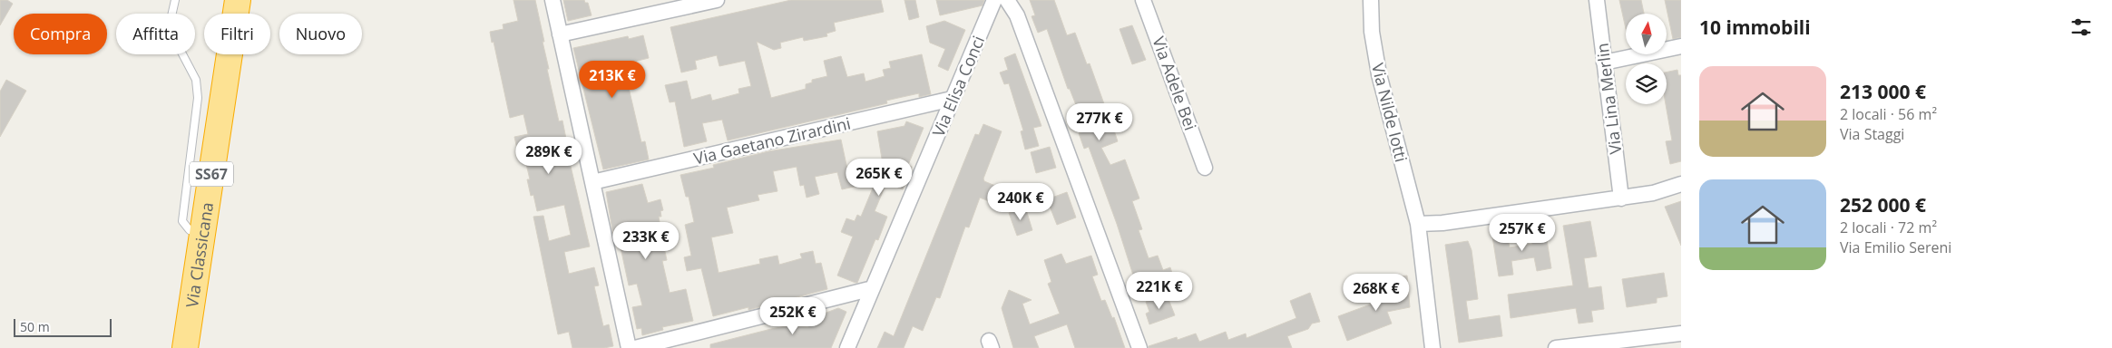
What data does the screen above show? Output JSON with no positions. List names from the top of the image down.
{
  "streets": {
    "highway": ["SS67", "Via Classicana"],
    "street": [
      "Via Adele Bei",
      "Via Elisa Conci",
      "Via Lina Merlin",
      "Via Nilde Iotti",
      "Via Gaetano Zirardini"
    ]
  },
  "crossings": [
    ["Via Elisa Conci", "Via Gaetano Zirardini"]
  ],
  "scale_bar": "50 m",
  "north": "top",
  "page": {
    "heading": "10 immobili",
    "chip": [
      "Compra",
      "Affitta",
      "Filtri",
      "Nuovo"
    ],
    "list": [
      {
        "name": "213 000 €",
        "note": "2 locali · 56 m² · Via Staggi"
      },
      {
        "name": "252 000 €",
        "note": "2 locali · 72 m² · Via Emilio Sereni"
      }
    ],
    "price": [
      "213K €",
      "277K €",
      "289K €",
      "265K €",
      "240K €",
      "257K €",
      "233K €",
      "221K €",
      "268K €",
      "252K €"
    ],
    "scale": "50 m"
  }
}
